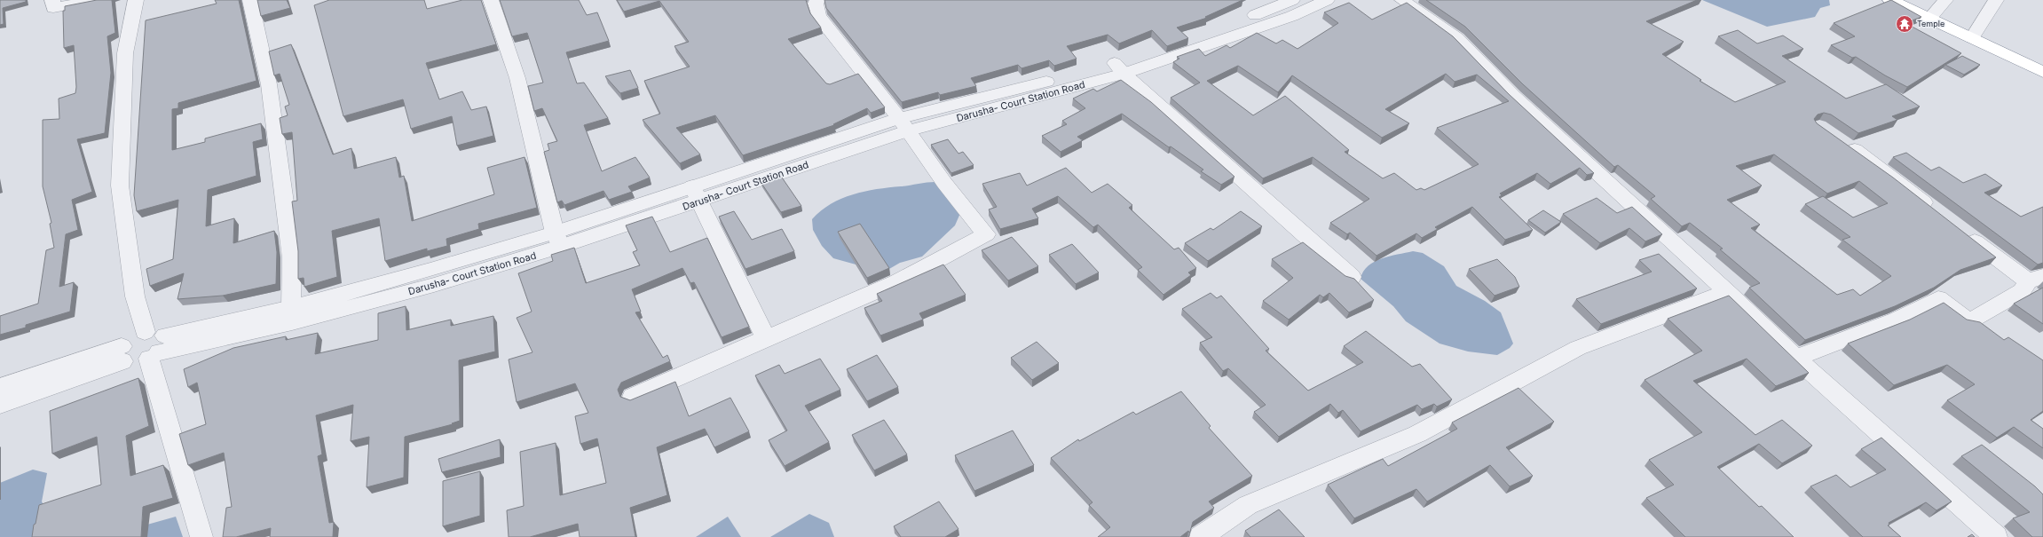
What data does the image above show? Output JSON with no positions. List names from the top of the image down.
{
  "streets": {
    "street": ["Darusha- Court Station Road"]
  },
  "places": {
    "temple": ["Temple"]
  }
}
